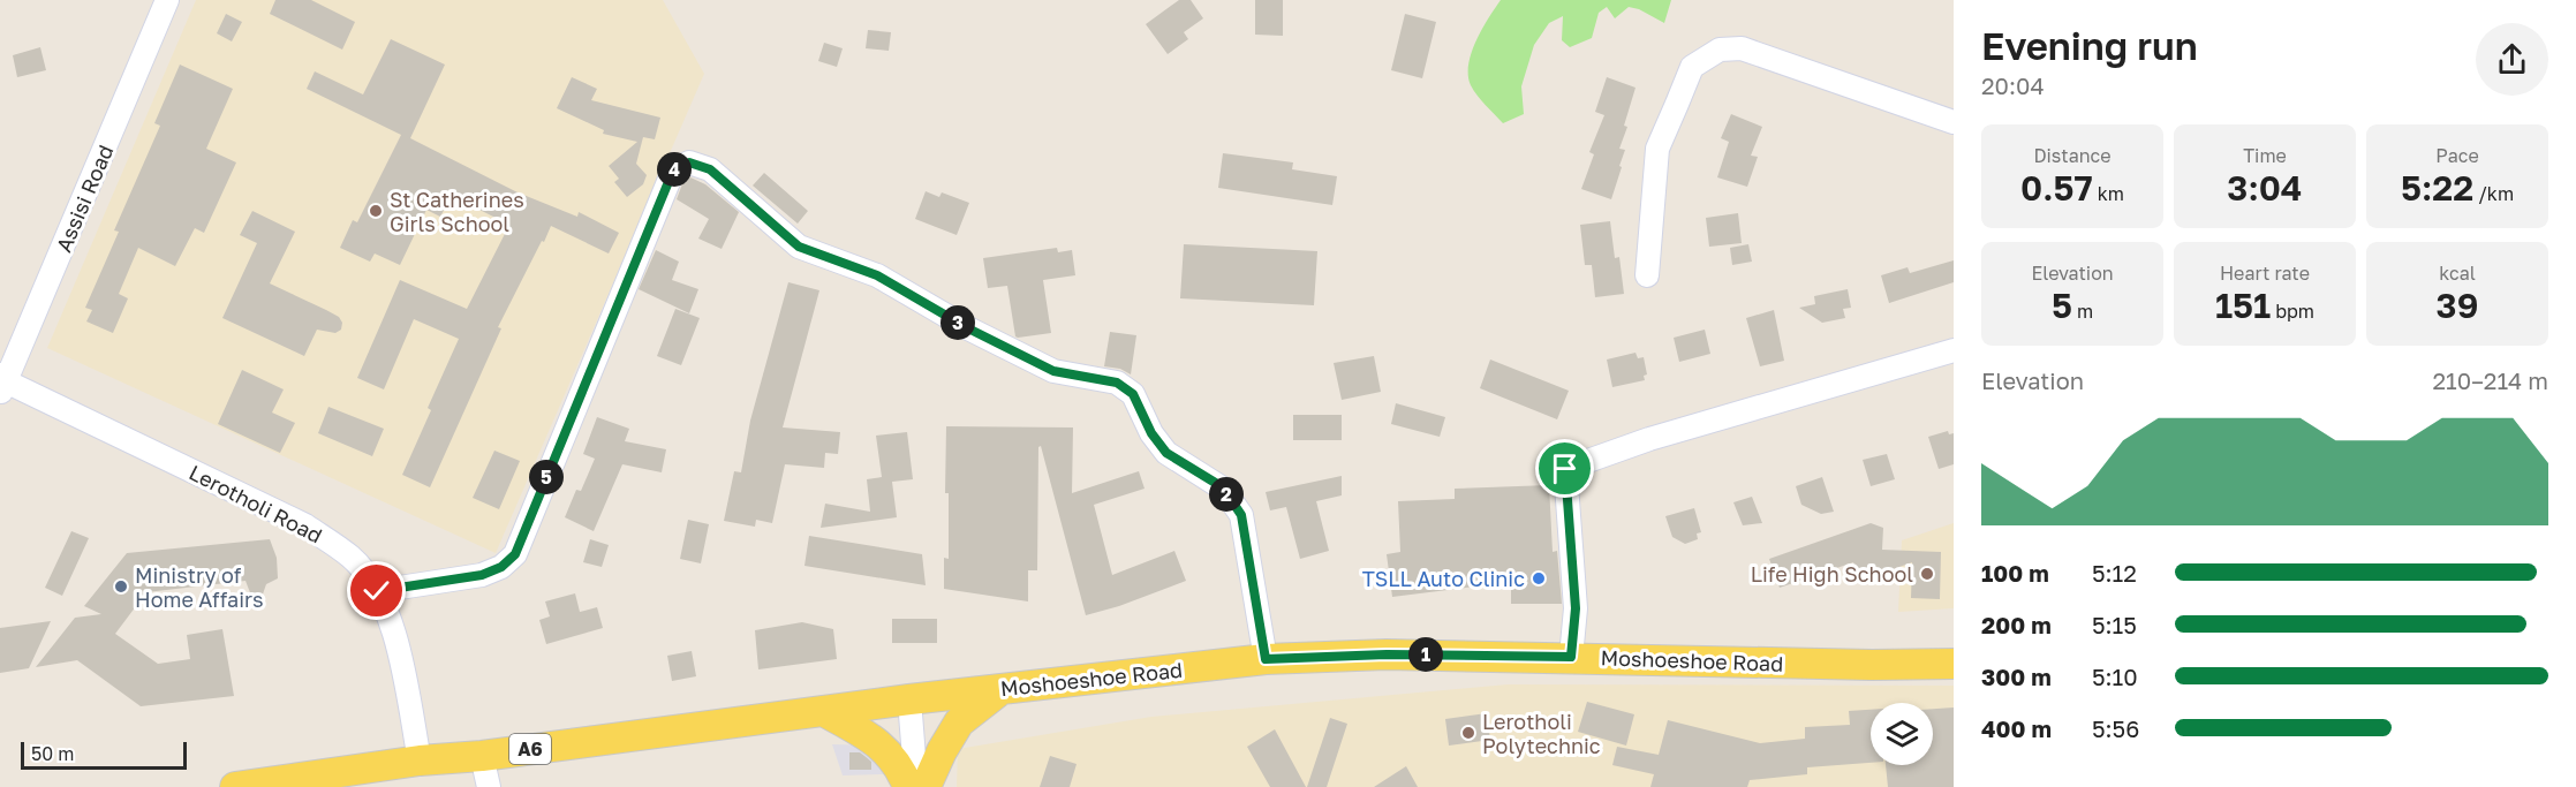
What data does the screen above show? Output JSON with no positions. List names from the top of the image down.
{
  "streets": {
    "main road": ["Moshoeshoe Road", "A6"],
    "street": ["Assisi Road", "Lerotholi Road"]
  },
  "crossings": [
    ["Assisi Road", "Lerotholi Road"],
    ["Lerotholi Road", "Moshoeshoe Road"]
  ],
  "places": [
    "St Catherines Girls School",
    "Life High School",
    "TSLL Auto Clinic",
    "Ministry of Home Affairs",
    "Lerotholi Polytechnic"
  ],
  "scale_bar": "50 m",
  "page": {
    "heading": ["Evening run", "20:04"],
    "stats": [
      ["Distance", "0.57 km"],
      ["Time", "3:04"],
      ["Pace", "5:22 /km"],
      ["Elevation", "5 m"],
      ["Heart rate", "151 bpm"],
      ["kcal", "39"]
    ],
    "pins": [
      "4",
      "3",
      "5",
      "2",
      "1"
    ],
    "chart": ["Elevation", "210–214 m"],
    "list": [
      {
        "name": "100 m",
        "note": "5:12"
      },
      {
        "name": "200 m",
        "note": "5:15"
      },
      {
        "name": "300 m",
        "note": "5:10"
      },
      {
        "name": "400 m",
        "note": "5:56"
      }
    ],
    "scale": "50 m"
  }
}
